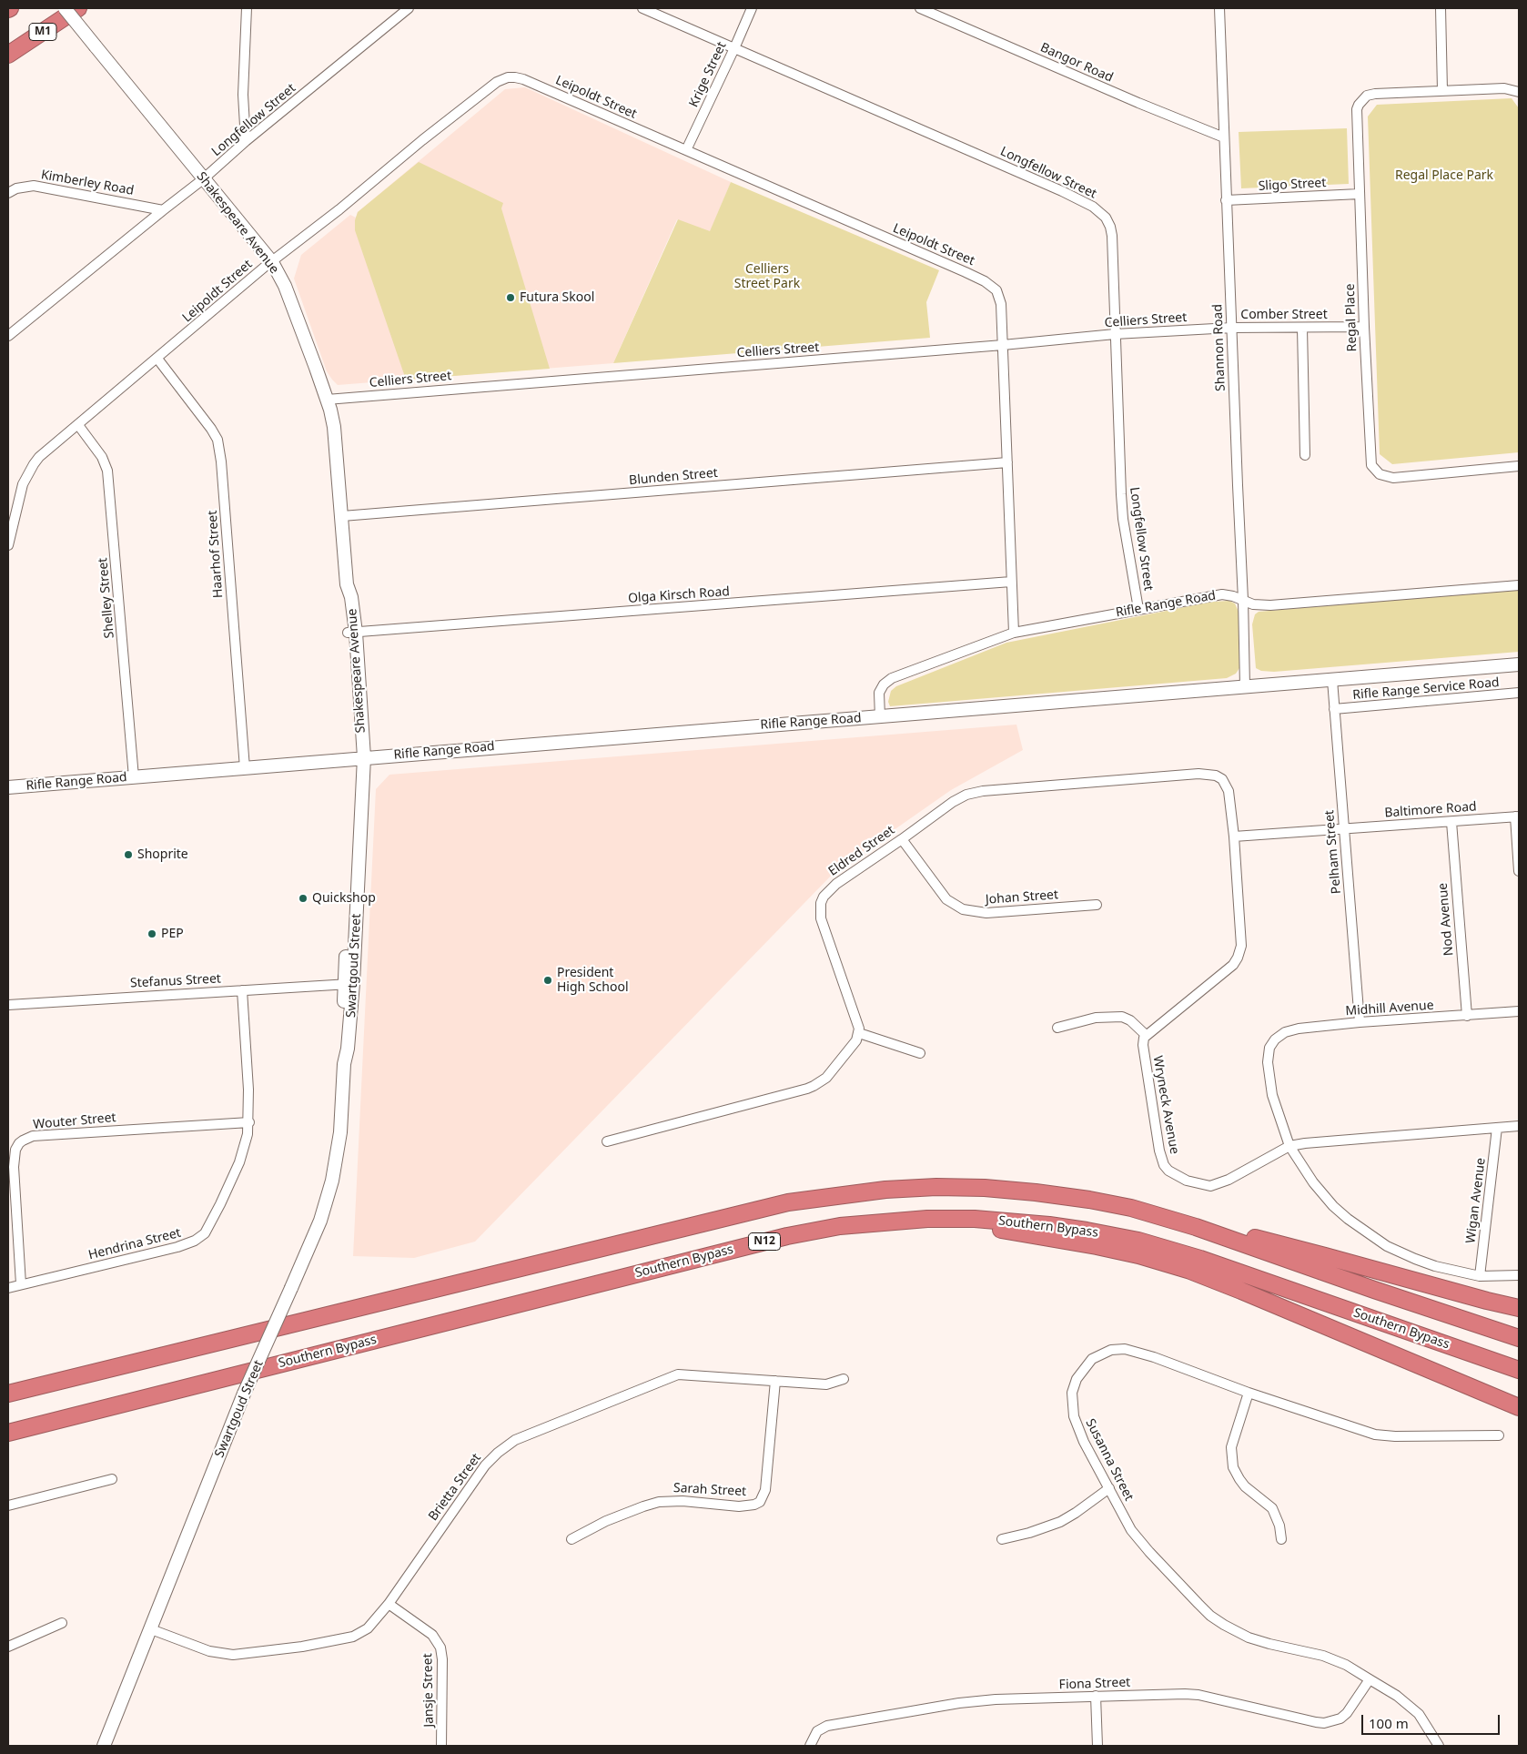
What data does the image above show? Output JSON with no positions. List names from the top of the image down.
{
  "streets": {
    "highway": ["M1", "Southern Bypass", "N12"],
    "street": [
      "Bangor Road",
      "Krige Street",
      "Leipoldt Street",
      "Longfellow Street",
      "Kimberley Road",
      "Sligo Street",
      "Shakespeare Avenue",
      "Comber Street",
      "Regal Place",
      "Celliers Street",
      "Shannon Road",
      "Blunden Street",
      "Haarhof Street",
      "Olga Kirsch Road",
      "Shelley Street",
      "Rifle Range Road",
      "Rifle Range Service Road",
      "Baltimore Road",
      "Eldred Street",
      "Pelham Street",
      "Johan Street",
      "Nod Avenue",
      "Swartgoud Street",
      "Stefanus Street",
      "Midhill Avenue",
      "Wryneck Avenue",
      "Wouter Street",
      "Wigan Avenue",
      "Hendrina Street",
      "Susanna Street",
      "Brietta Street",
      "Sarah Street",
      "Fiona Street",
      "Jansje Street"
    ]
  },
  "crossings": [
    ["Bangor Road", "Shannon Road"],
    ["Krige Street", "Leipoldt Street"],
    ["Krige Street", "Longfellow Street"],
    ["Leipoldt Street", "Shakespeare Avenue"],
    ["Leipoldt Street", "Celliers Street"],
    ["Leipoldt Street", "Blunden Street"],
    ["Leipoldt Street", "Haarhof Street"],
    ["Leipoldt Street", "Olga Kirsch Road"],
    ["Leipoldt Street", "Shelley Street"],
    ["Leipoldt Street", "Rifle Range Road"],
    ["Longfellow Street", "Kimberley Road"],
    ["Longfellow Street", "Shakespeare Avenue"],
    ["Longfellow Street", "Celliers Street"],
    ["Longfellow Street", "Rifle Range Road"],
    ["Sligo Street", "Regal Place"],
    ["Sligo Street", "Shannon Road"],
    ["Shakespeare Avenue", "Celliers Street"],
    ["Shakespeare Avenue", "Blunden Street"],
    ["Shakespeare Avenue", "Olga Kirsch Road"],
    ["Shakespeare Avenue", "Rifle Range Road"],
    ["Shakespeare Avenue", "Swartgoud Street"],
    ["Comber Street", "Regal Place"],
    ["Comber Street", "Celliers Street"],
    ["Comber Street", "Shannon Road"],
    ["Celliers Street", "Shannon Road"],
    ["Shannon Road", "Rifle Range Road"],
    ["Haarhof Street", "Rifle Range Road"],
    ["Shelley Street", "Rifle Range Road"],
    ["Rifle Range Road", "Pelham Street"],
    ["Rifle Range Road", "Swartgoud Street"],
    ["Rifle Range Service Road", "Pelham Street"],
    ["Baltimore Road", "Eldred Street"],
    ["Baltimore Road", "Pelham Street"],
    ["Baltimore Road", "Nod Avenue"],
    ["Eldred Street", "Johan Street"],
    ["Pelham Street", "Midhill Avenue"],
    ["Nod Avenue", "Midhill Avenue"],
    ["Swartgoud Street", "Stefanus Street"],
    ["Swartgoud Street", "Brietta Street"],
    ["Stefanus Street", "Hendrina Street"],
    ["Midhill Avenue", "Wryneck Avenue"],
    ["Wryneck Avenue", "Wigan Avenue"],
    ["Wouter Street", "Hendrina Street"],
    ["Susanna Street", "Fiona Street"],
    ["Brietta Street", "Sarah Street"],
    ["Brietta Street", "Jansje Street"]
  ],
  "parks": ["Regal Place Park", "Celliers Street Park"],
  "places": [
    "Futura Skool",
    "Shoprite",
    "Quickshop",
    "PEP",
    "President High School"
  ],
  "scale_bar": "100 m"
}
